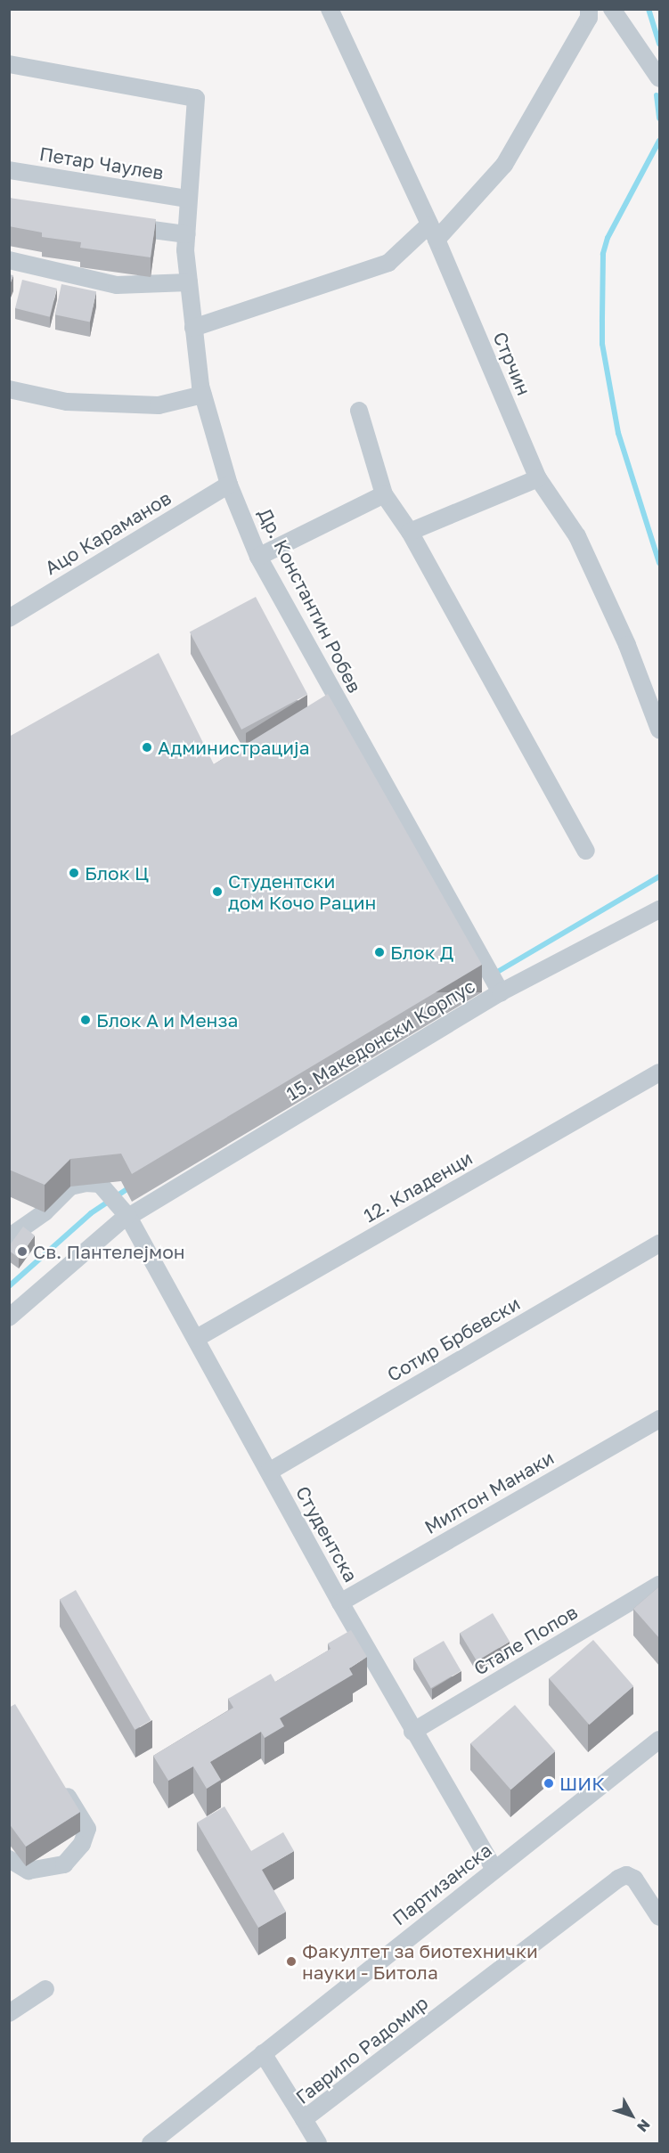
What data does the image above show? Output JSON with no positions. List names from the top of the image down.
{
  "streets": {
    "street": [
      "Петар Чаулев",
      "Стрчин",
      "Ацо Караманов",
      "Др. Константин Робев",
      "15. Македонски Корпус",
      "12. Кладенци",
      "Сотир Брбевски",
      "Милтон Манаки",
      "Студентска",
      "Стале Попов",
      "Партизанска",
      "Гаврило Радомир"
    ]
  },
  "crossings": [
    ["Петар Чаулев", "Др. Константин Робев"],
    ["Ацо Караманов", "Др. Константин Робев"],
    ["Др. Константин Робев", "15. Македонски Корпус"],
    ["15. Македонски Корпус", "Студентска"],
    ["12. Кладенци", "Студентска"],
    ["Сотир Брбевски", "Студентска"],
    ["Милтон Манаки", "Студентска"],
    ["Студентска", "Стале Попов"],
    ["Студентска", "Партизанска"]
  ],
  "places": [
    "Администрација",
    "Блок Ц",
    "Студентски дом Кочо Рацин",
    "Блок Д",
    "Блок А и Менза",
    "Св. Пантелејмон",
    "ШИК",
    "Факултет за биотехнички науки - Битола"
  ],
  "north": "bottom right"
}
